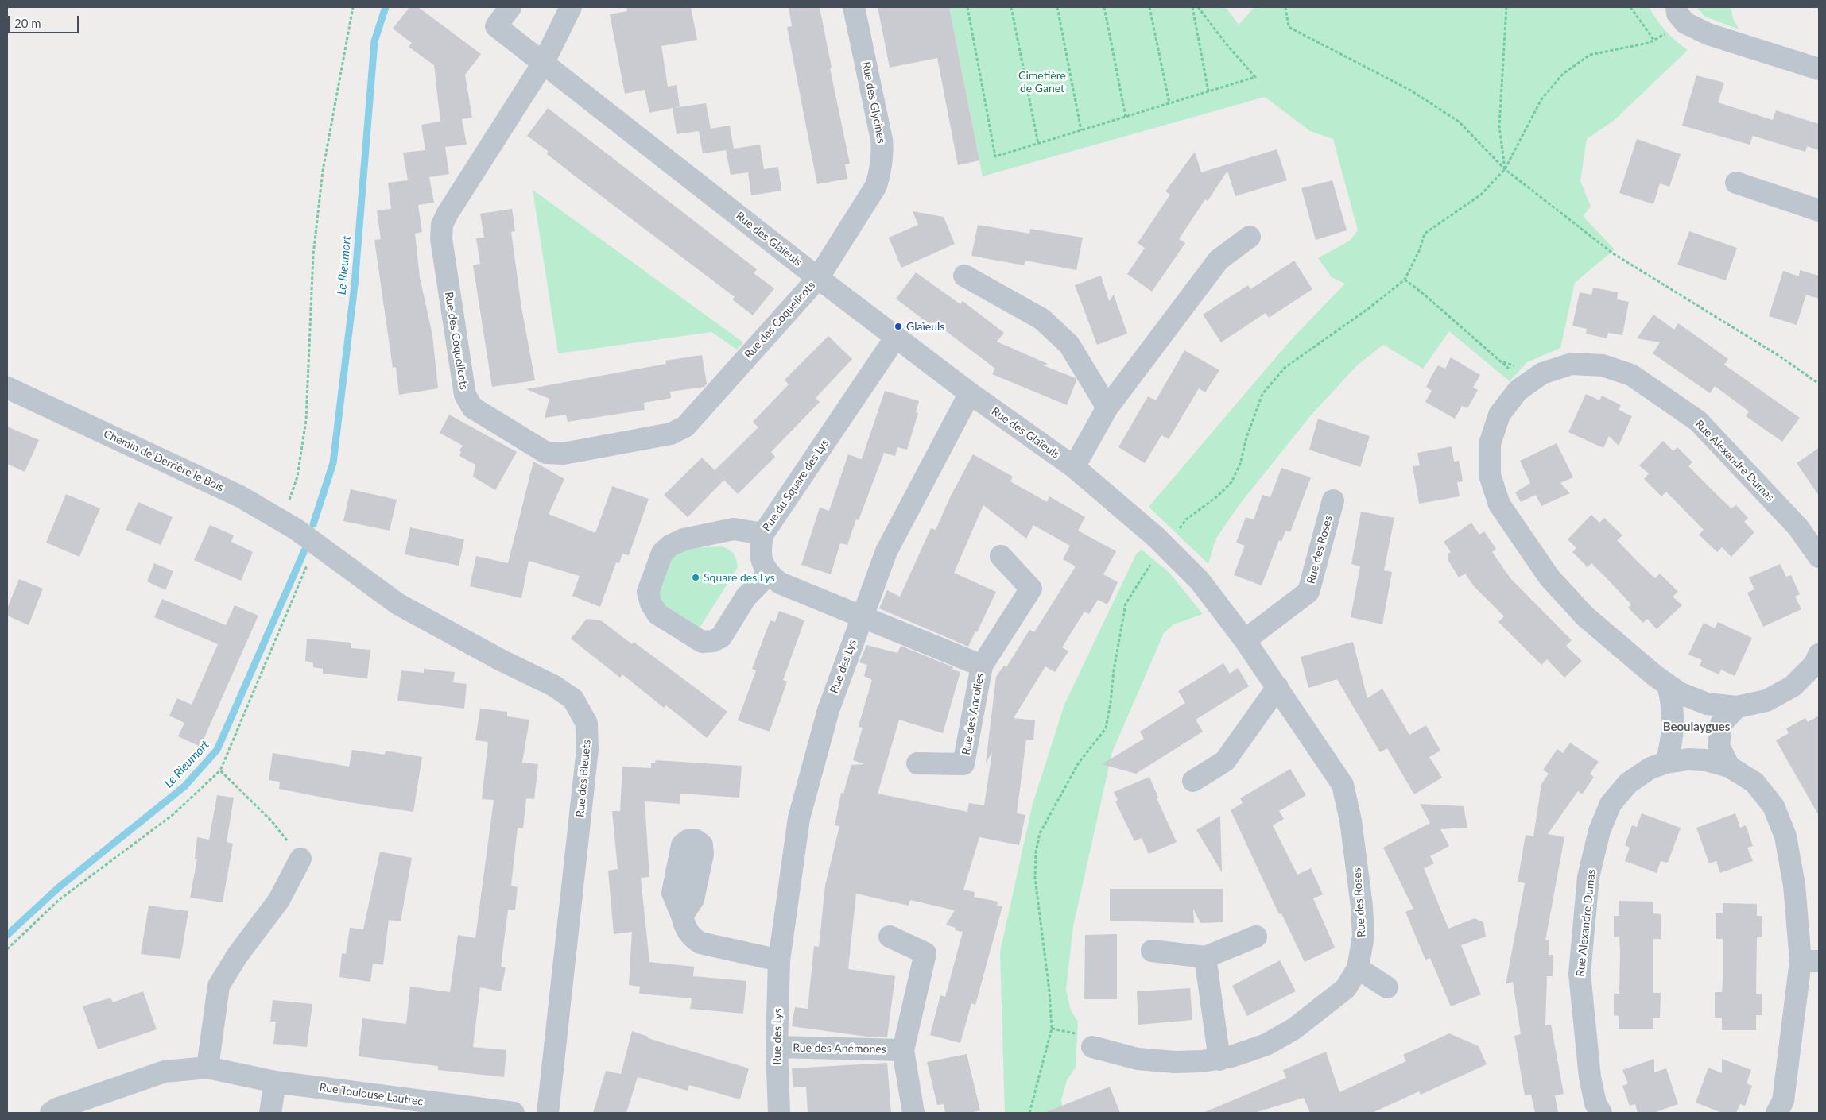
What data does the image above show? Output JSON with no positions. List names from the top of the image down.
{
  "streets": {
    "street": [
      "Rue des Glycines",
      "Rue des Glaïeuls",
      "Rue des Coquelicots",
      "Chemin de Derrière le Bois",
      "Rue Alexandre Dumas",
      "Rue du Square des Lys",
      "Rue des Roses",
      "Rue des Lys",
      "Rue des Ancolies",
      "Rue des Bleuets",
      "Rue des Anémones",
      "Rue Toulouse Lautrec"
    ]
  },
  "crossings": [
    ["Rue des Glycines", "Rue des Glaïeuls"],
    ["Rue des Glycines", "Rue des Coquelicots"],
    ["Rue des Glaïeuls", "Rue des Coquelicots"],
    ["Rue des Glaïeuls", "Rue du Square des Lys"],
    ["Rue des Glaïeuls", "Rue des Roses"],
    ["Rue des Glaïeuls", "Rue des Lys"],
    ["Chemin de Derrière le Bois", "Rue des Bleuets"],
    ["Rue des Lys", "Rue des Ancolies"],
    ["Rue des Lys", "Rue des Anémones"]
  ],
  "districts": ["Beoulaygues"],
  "water": ["Le Rieumort"],
  "parks": ["Cimetière de Ganet"],
  "places": ["Glaïeuls", "Square des Lys"],
  "scale_bar": "20 m"
}
